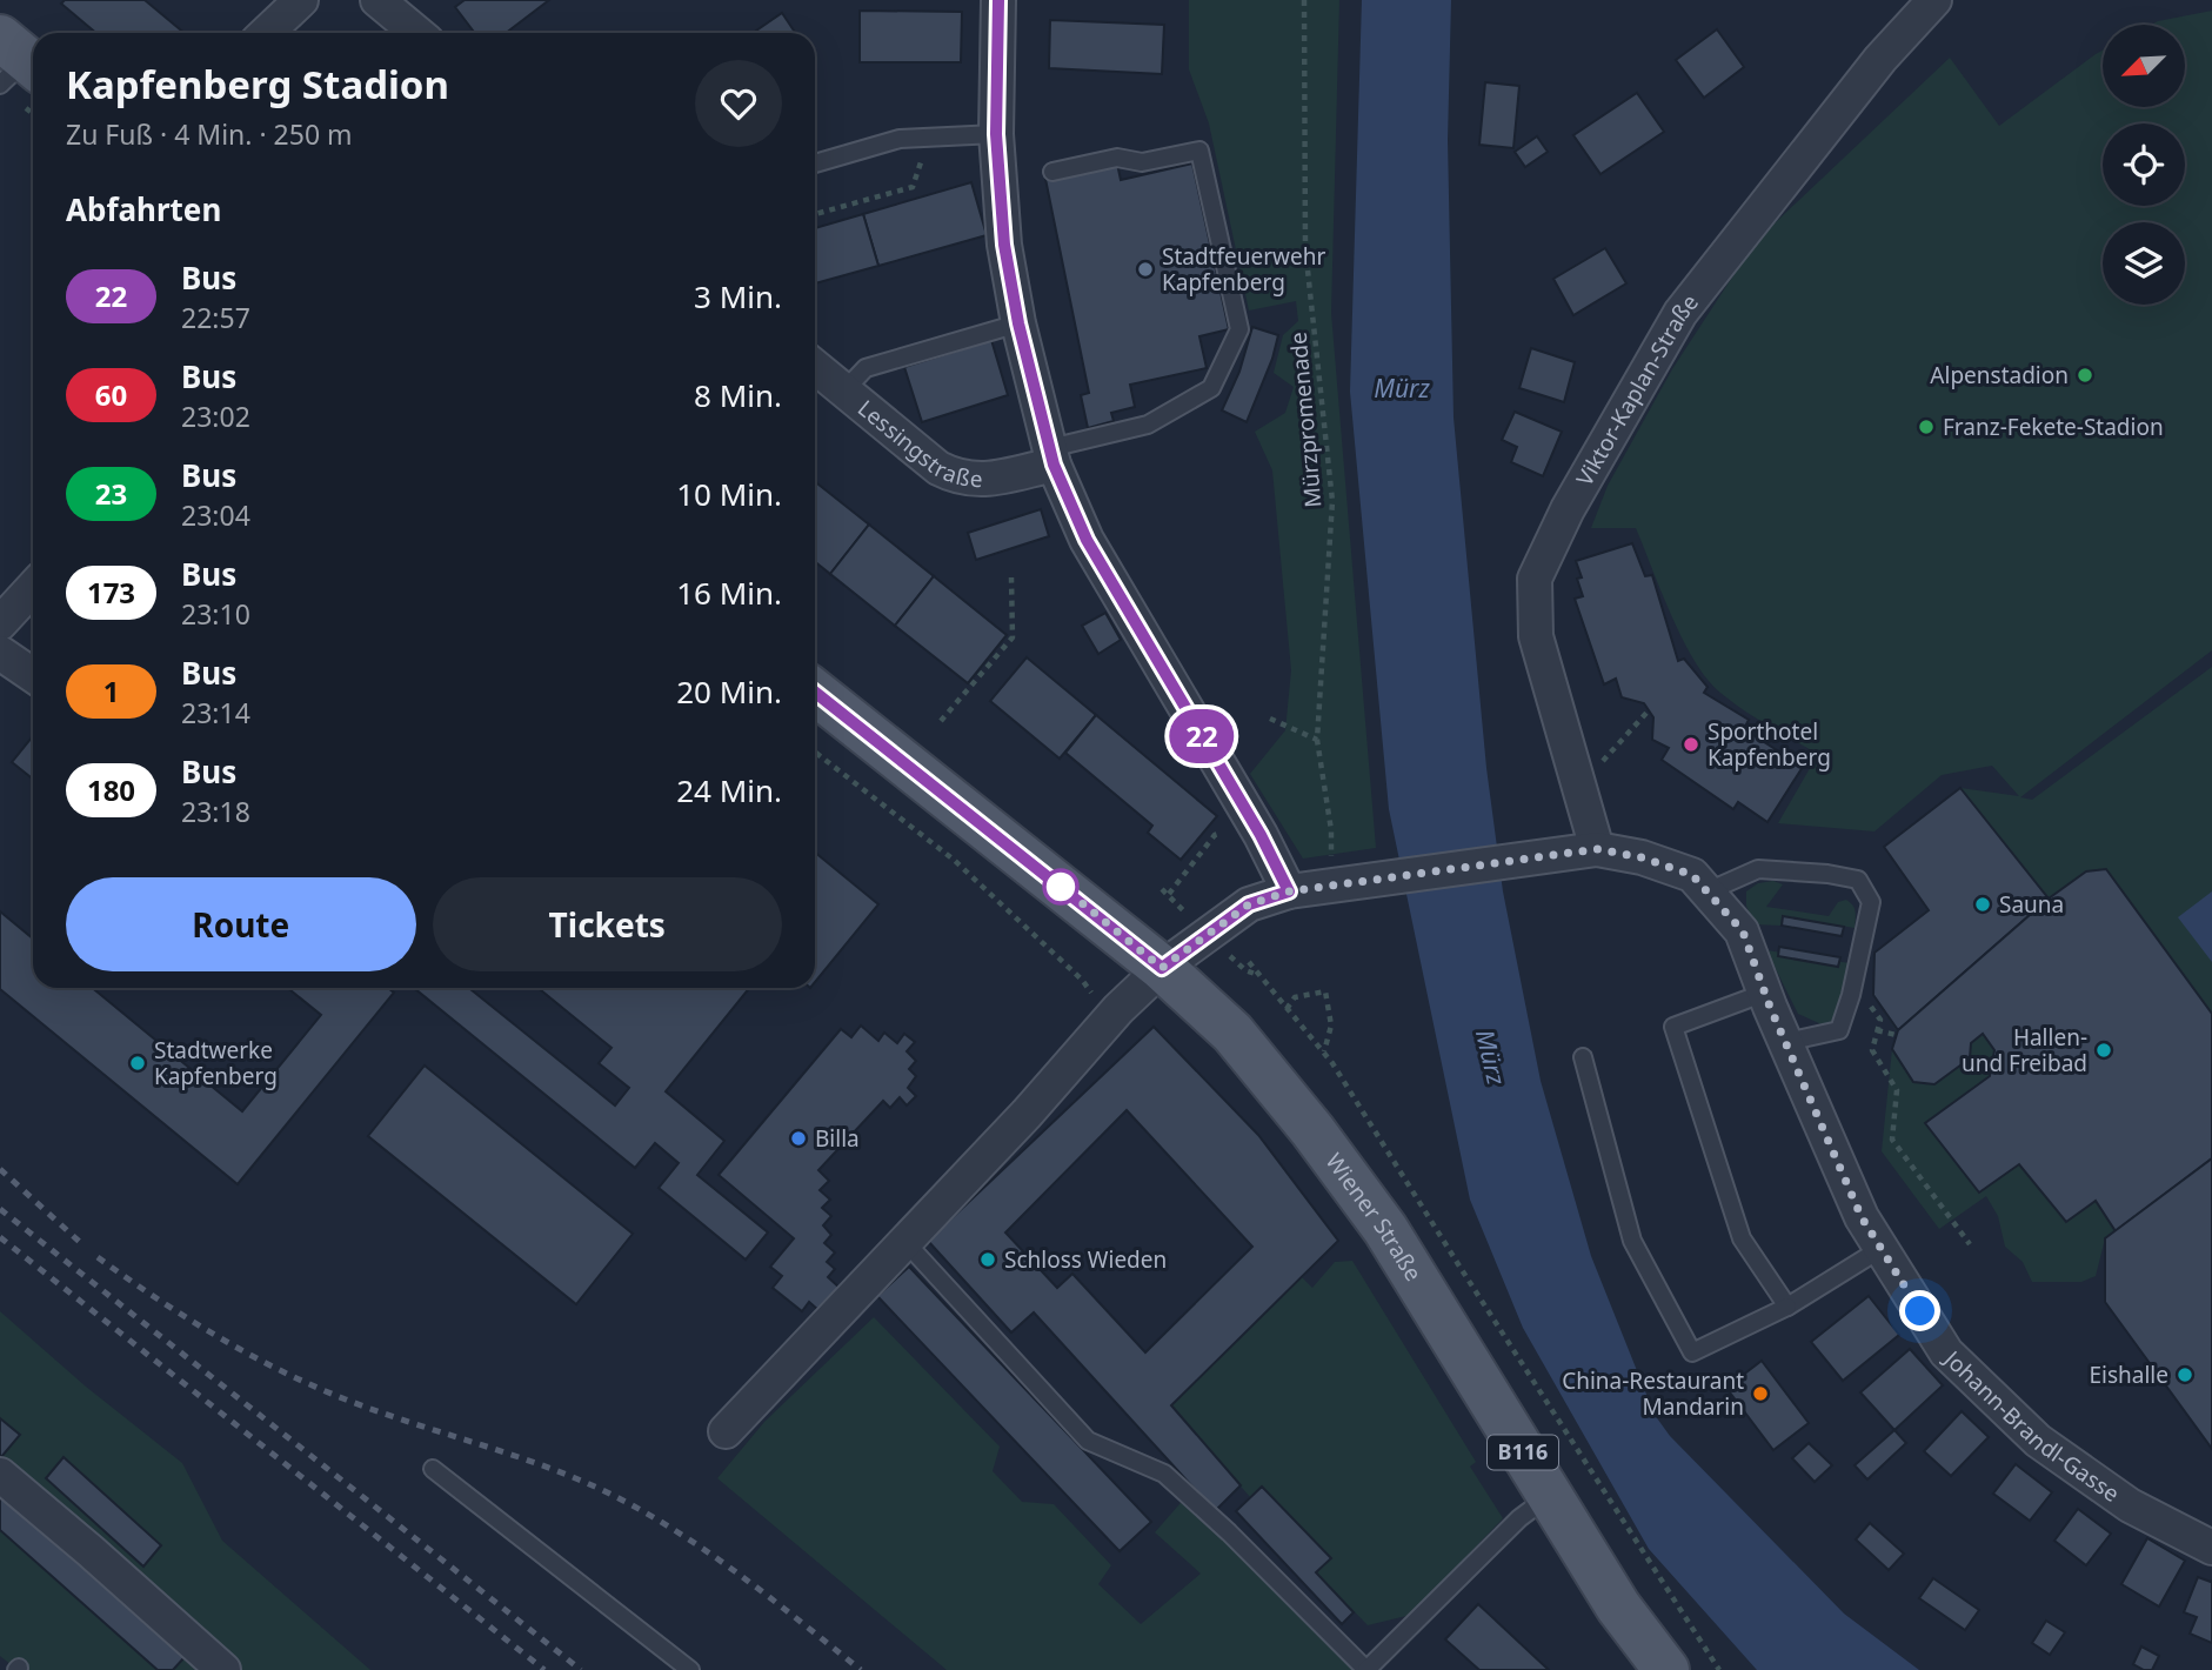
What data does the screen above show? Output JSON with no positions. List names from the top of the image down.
{
  "streets": {
    "main road": ["Wiener Straße", "B116"],
    "street": ["Viktor-Kaplan-Straße", "Lessingstraße", "Johann-Brandl-Gasse"],
    "path": ["Mürzpromenade"]
  },
  "crossings": [
    ["Viktor-Kaplan-Straße", "Johann-Brandl-Gasse"],
    ["Mürzpromenade", "Johann-Brandl-Gasse"]
  ],
  "water": ["Mürz"],
  "places": [
    "Stadtfeuerwehr Kapfenberg",
    "Alpenstadion",
    "Franz-Fekete-Stadion",
    "Sporthotel Kapfenberg",
    "Sauna",
    "Hallen- und Freibad",
    "Stadtwerke Kapfenberg",
    "Billa",
    "Schloss Wieden",
    "Eishalle",
    "China-Restaurant Mandarin"
  ],
  "lines": ["bus line 22"],
  "north": "bottom left",
  "page": {
    "on_map": "22",
    "heading": [
      ["Kapfenberg Stadion", "Zu Fuß · 4 Min. · 250 m"],
      "Abfahrten"
    ],
    "list": [
      {
        "mark": "22",
        "name": "Bus",
        "note": "22:57",
        "value": "3 Min."
      },
      {
        "mark": "60",
        "name": "Bus",
        "note": "23:02",
        "value": "8 Min."
      },
      {
        "mark": "23",
        "name": "Bus",
        "note": "23:04",
        "value": "10 Min."
      },
      {
        "mark": "173",
        "name": "Bus",
        "note": "23:10",
        "value": "16 Min."
      },
      {
        "mark": "1",
        "name": "Bus",
        "note": "23:14",
        "value": "20 Min."
      },
      {
        "mark": "180",
        "name": "Bus",
        "note": "23:18",
        "value": "24 Min."
      }
    ],
    "buttons": ["Route", "Tickets"]
  }
}
